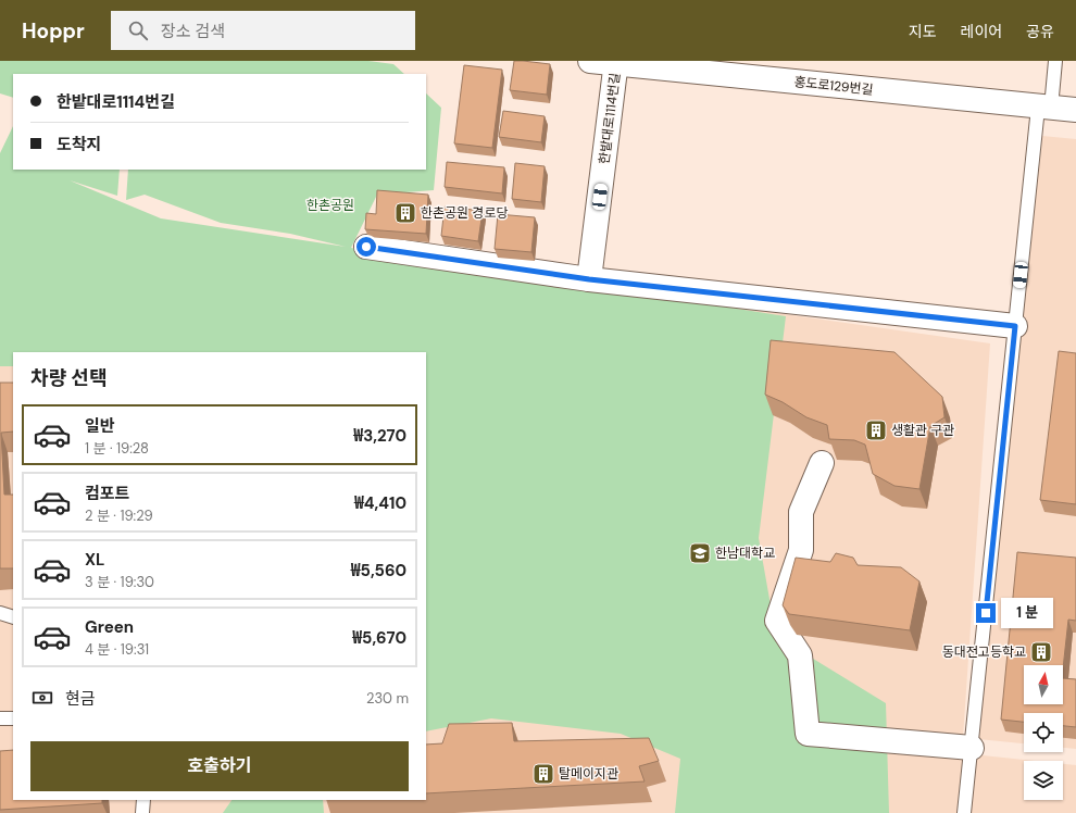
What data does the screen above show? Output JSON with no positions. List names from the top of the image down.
{
  "streets": {
    "street": ["홍도로129번길", "한밭대로1114번길"]
  },
  "crossings": [
    ["홍도로129번길", "한밭대로1114번길"]
  ],
  "parks": ["한촌공원"],
  "places": {
    "building": [
      "한촌공원 경로당",
      "생활관 구관",
      "동대전고등학교",
      "탈메이지관"
    ],
    "school or university": ["한남대학교"]
  },
  "north": "top",
  "page": {
    "header": "Hoppr",
    "search": "장소 검색",
    "nav": ["지도", "레이어", "공유"],
    "banner": ["한밭대로1114번길", "도착지"],
    "heading": "차량 선택",
    "list": [
      {
        "name": "일반",
        "note": "1 분 · 19:28",
        "value": "₩3,270"
      },
      {
        "name": "컴포트",
        "note": "2 분 · 19:29",
        "value": "₩4,410"
      },
      {
        "name": "XL",
        "note": "3 분 · 19:30",
        "value": "₩5,560"
      },
      {
        "name": "Green",
        "note": "4 분 · 19:31",
        "value": "₩5,670"
      }
    ],
    "bubble": "1 분",
    "pay": ["현금", "230 m"],
    "buttons": "호출하기"
  }
}
